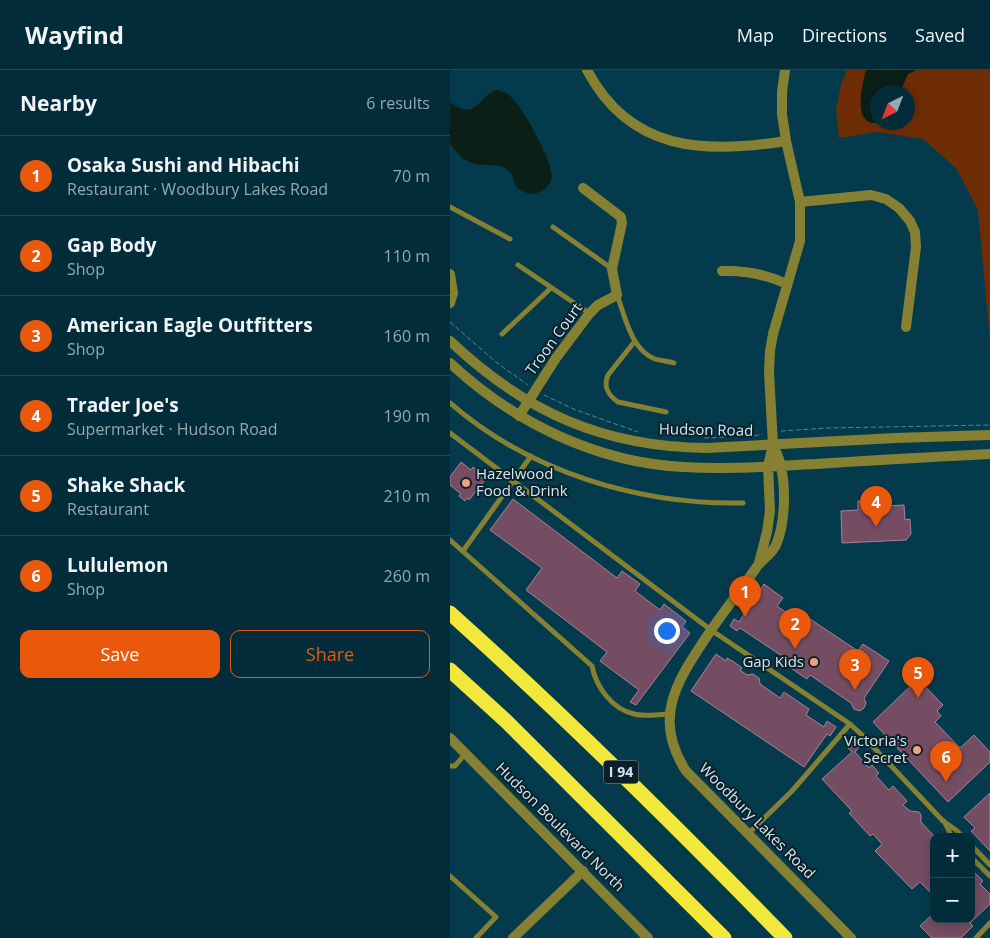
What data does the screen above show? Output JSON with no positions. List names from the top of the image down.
{
  "streets": {
    "highway": ["I 94"],
    "street": [
      "Troon Court",
      "Hudson Road",
      "Woodbury Lakes Road",
      "Hudson Boulevard North"
    ]
  },
  "crossings": [
    ["Troon Court", "Hudson Road"],
    ["Hudson Road", "Woodbury Lakes Road"]
  ],
  "places": ["Hazelwood Food & Drink", "Gap Kids", "Victoria's Secret"],
  "north": "bottom left",
  "page": {
    "header": "Wayfind",
    "nav": ["Map", "Directions", "Saved"],
    "heading": ["Nearby", "6 results"],
    "list": [
      {
        "mark": "1",
        "name": "Osaka Sushi and Hibachi",
        "note": "Restaurant · Woodbury Lakes Road",
        "value": "70 m"
      },
      {
        "mark": "2",
        "name": "Gap Body",
        "note": "Shop",
        "value": "110 m"
      },
      {
        "mark": "3",
        "name": "American Eagle Outfitters",
        "note": "Shop",
        "value": "160 m"
      },
      {
        "mark": "4",
        "name": "Trader Joe's",
        "note": "Supermarket · Hudson Road",
        "value": "190 m"
      },
      {
        "mark": "5",
        "name": "Shake Shack",
        "note": "Restaurant",
        "value": "210 m"
      },
      {
        "mark": "6",
        "name": "Lululemon",
        "note": "Shop",
        "value": "260 m"
      }
    ],
    "pins": [
      "4",
      "1",
      "2",
      "3",
      "5",
      "6"
    ],
    "buttons": ["Save", "Share"],
    "map_buttons": ["+", "−"]
  }
}
